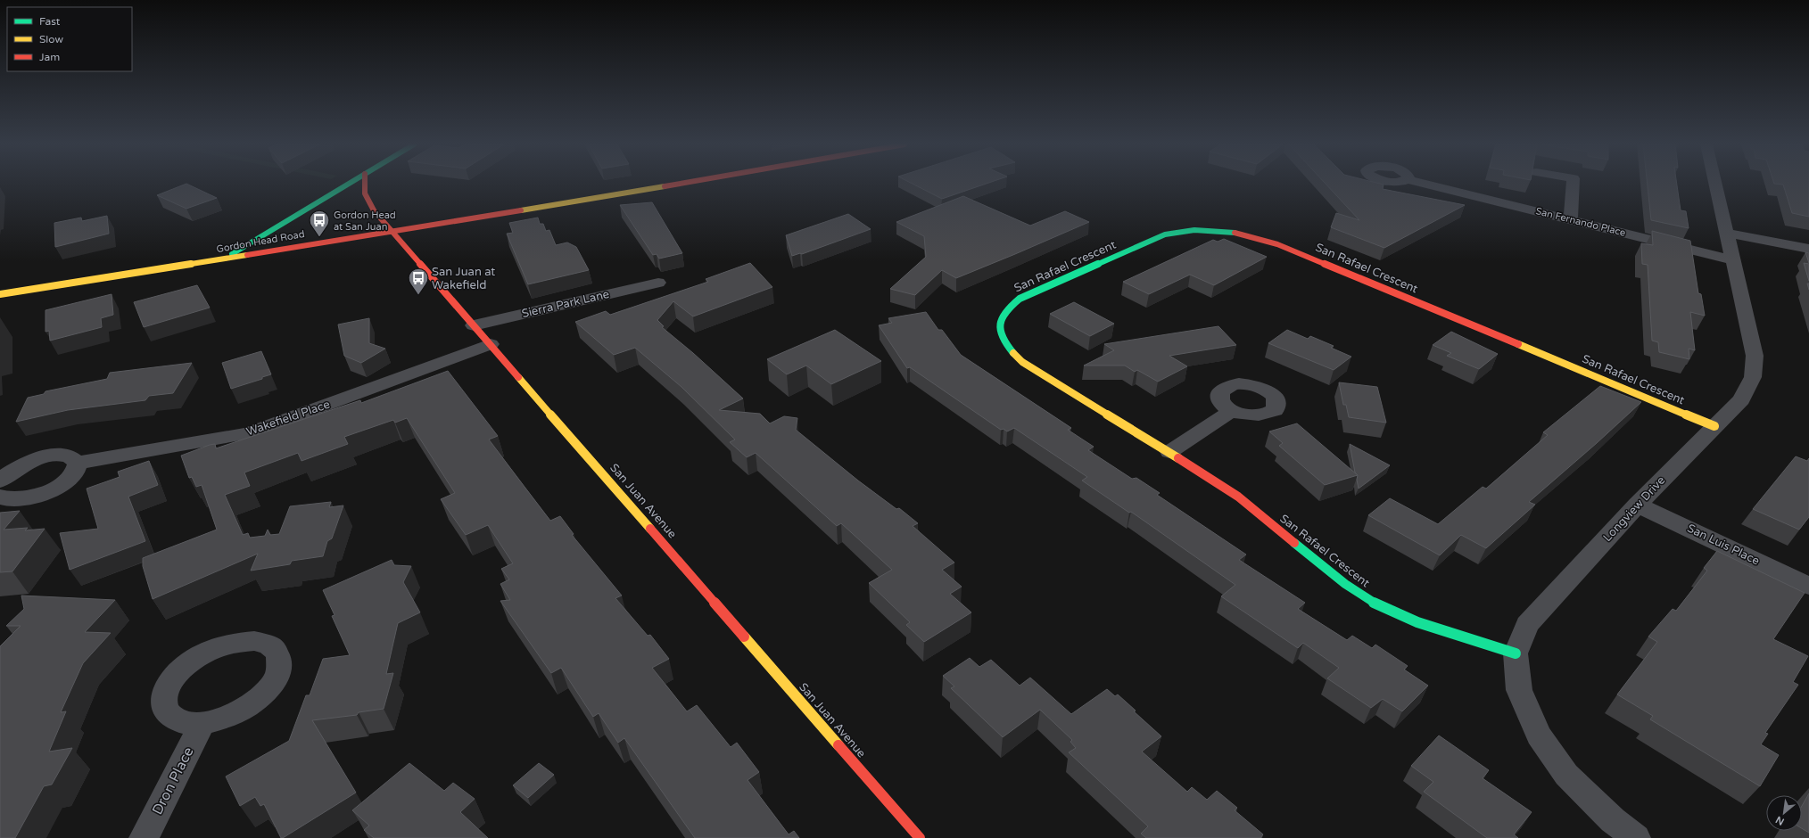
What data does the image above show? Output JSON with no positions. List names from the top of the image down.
{
  "streets": {
    "street": [
      "San Fernando Place",
      "Gordon Head Road",
      "San Rafael Crescent",
      "Sierra Park Lane",
      "Wakefield Place",
      "San Juan Avenue",
      "Longview Drive",
      "San Luis Place",
      "Dron Place"
    ]
  },
  "crossings": [
    ["San Fernando Place", "Longview Drive"],
    ["Gordon Head Road", "San Juan Avenue"],
    ["San Rafael Crescent", "Longview Drive"],
    ["Sierra Park Lane", "San Juan Avenue"],
    ["Wakefield Place", "San Juan Avenue"],
    ["Longview Drive", "San Luis Place"]
  ],
  "places": {
    "bus stop": ["Gordon Head at San Juan", "San Juan at Wakefield"]
  },
  "legend": ["Fast", "Slow", "Jam"],
  "north": "bottom left"
}
